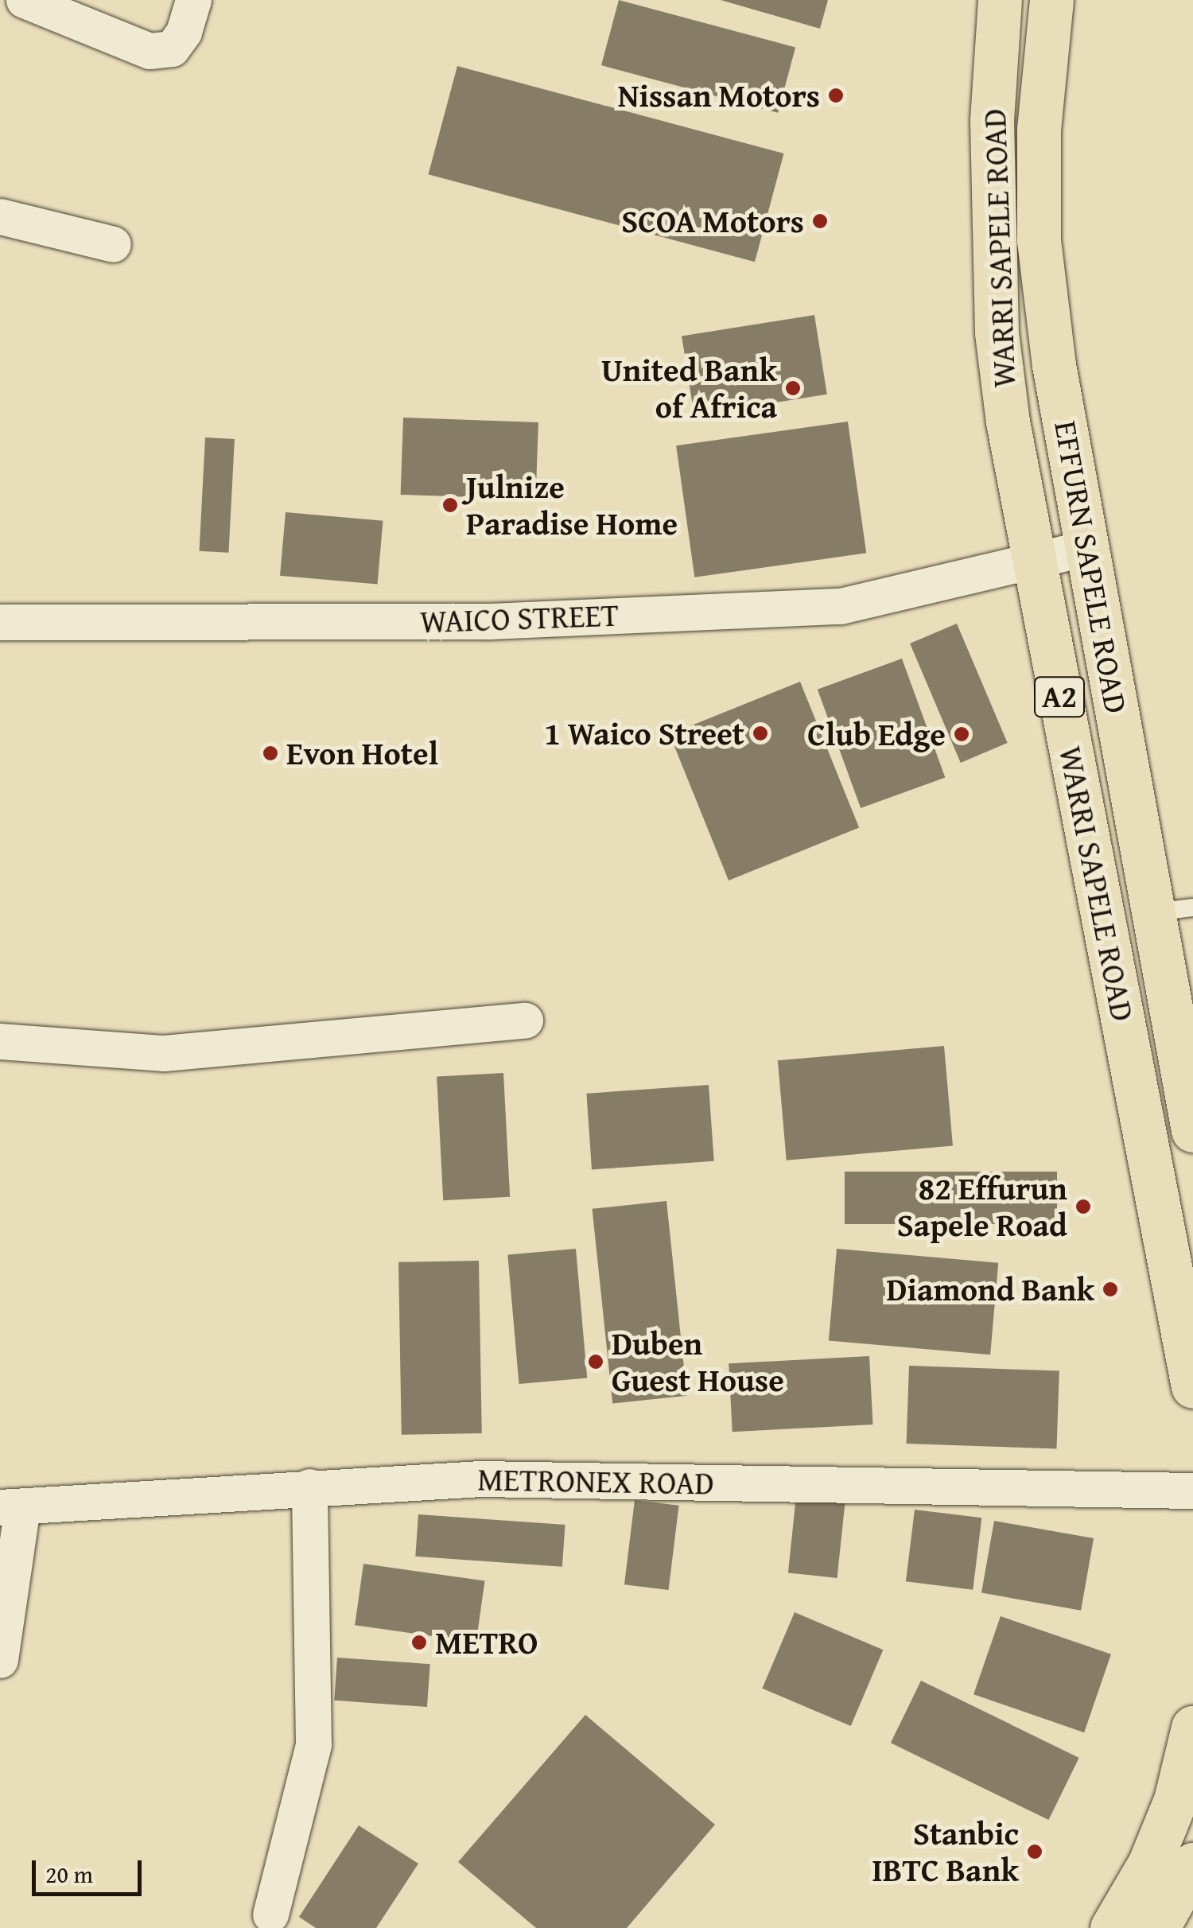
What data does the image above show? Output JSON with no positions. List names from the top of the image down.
{
  "streets": {
    "highway": ["WARRI SAPELE ROAD", "EFFURN SAPELE ROAD", "A2"],
    "street": ["WAICO STREET", "METRONEX ROAD"]
  },
  "crossings": [
    ["WARRI SAPELE ROAD", "WAICO STREET"],
    ["EFFURN SAPELE ROAD", "WAICO STREET"]
  ],
  "places": [
    "Nissan Motors",
    "SCOA Motors",
    "United Bank of Africa",
    "Julnize Paradise Home",
    "1 Waico Street",
    "Club Edge",
    "Evon Hotel",
    "82 Effurun Sapele Road",
    "Diamond Bank",
    "Duben Guest House",
    "METRO",
    "Stanbic IBTC Bank"
  ],
  "scale_bar": "20 m"
}
